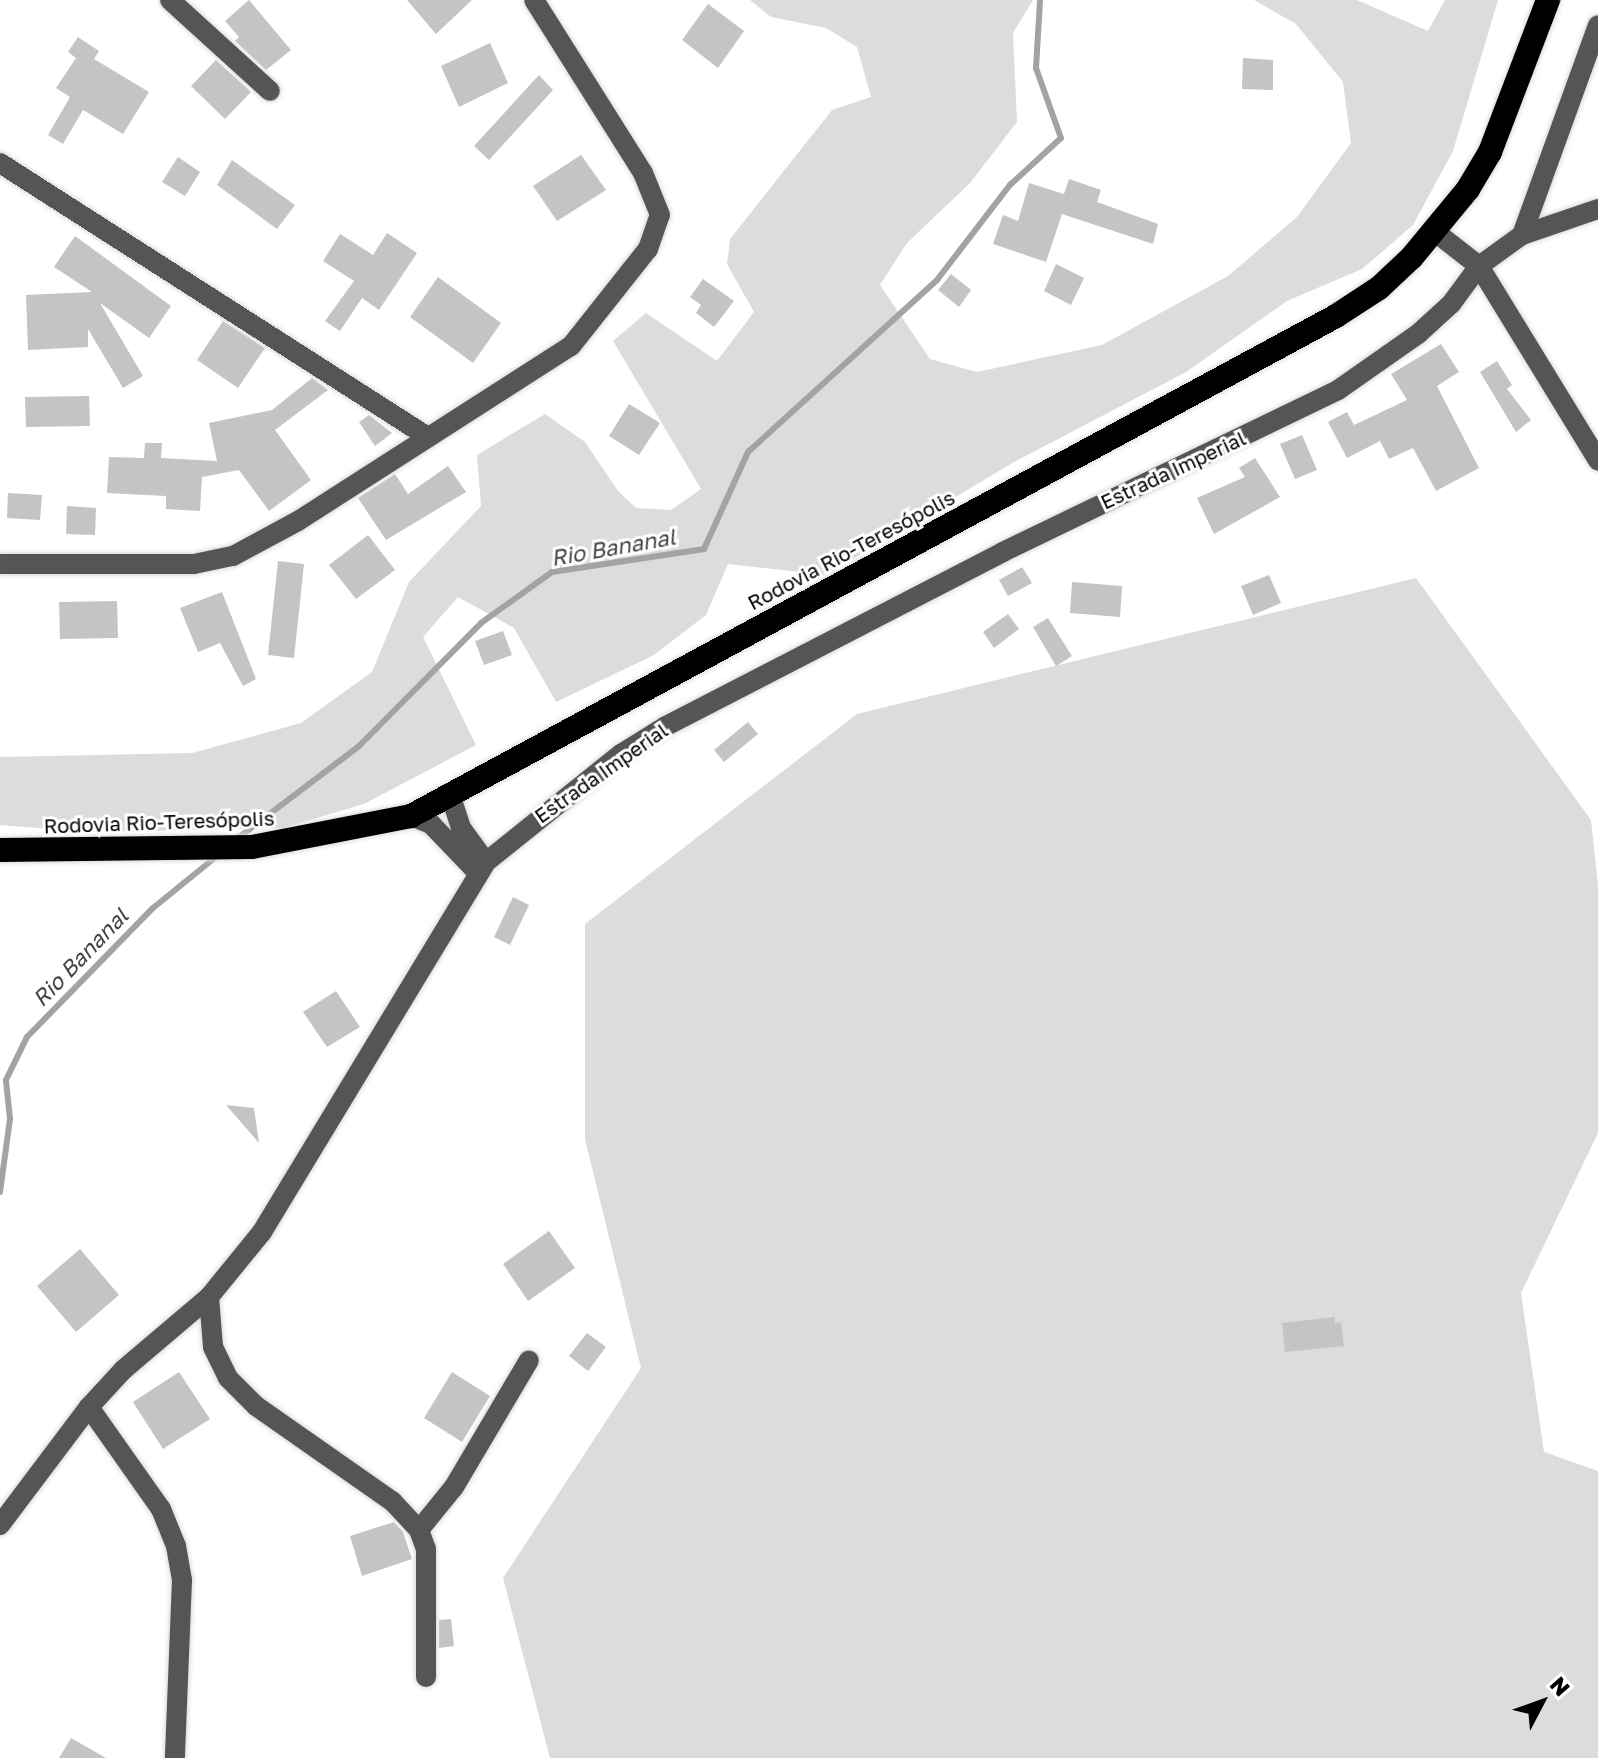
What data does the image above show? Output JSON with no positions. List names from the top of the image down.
{
  "streets": {
    "highway": ["Rodovia Rio-Teresópolis"],
    "street": ["Estrada Imperial"]
  },
  "water": ["Rio Bananal"],
  "north": "top right"
}
